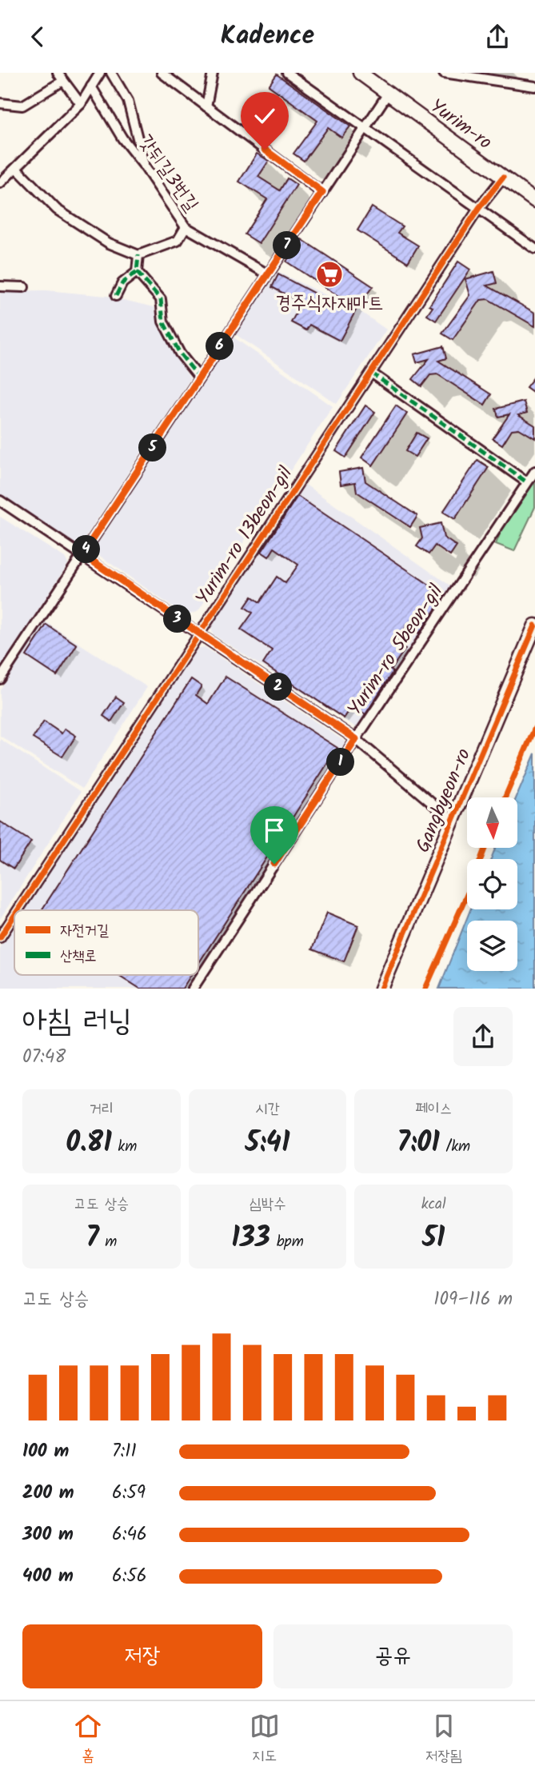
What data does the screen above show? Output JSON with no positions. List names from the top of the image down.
{
  "streets": {
    "street": [
      "Yurim-ro",
      "갓뒤길3번길",
      "Yurim-ro 13beon-gil",
      "Yurim-ro 5beon-gil",
      "Gangbyeon-ro"
    ]
  },
  "crossings": [
    ["Yurim-ro", "Yurim-ro 13beon-gil"]
  ],
  "places": {
    "supermarket": ["경주식자재마트"]
  },
  "legend": ["자전거길", "산책로"],
  "north": "bottom",
  "page": {
    "header": "Kadence",
    "pins": [
      "7",
      "6",
      "5",
      "4",
      "3",
      "2",
      "1"
    ],
    "heading": ["아침 러닝", "07:48"],
    "stats": [
      ["거리", "0.81 km"],
      ["시간", "5:41"],
      ["페이스", "7:01 /km"],
      ["고도 상승", "7 m"],
      ["심박수", "133 bpm"],
      ["kcal", "51"]
    ],
    "chart": ["고도 상승", "109–116 m"],
    "list": [
      {
        "name": "100 m",
        "note": "7:11"
      },
      {
        "name": "200 m",
        "note": "6:59"
      },
      {
        "name": "300 m",
        "note": "6:46"
      },
      {
        "name": "400 m",
        "note": "6:56"
      }
    ],
    "buttons": ["저장", "공유"],
    "tabs": ["홈", "지도", "저장됨"]
  }
}
